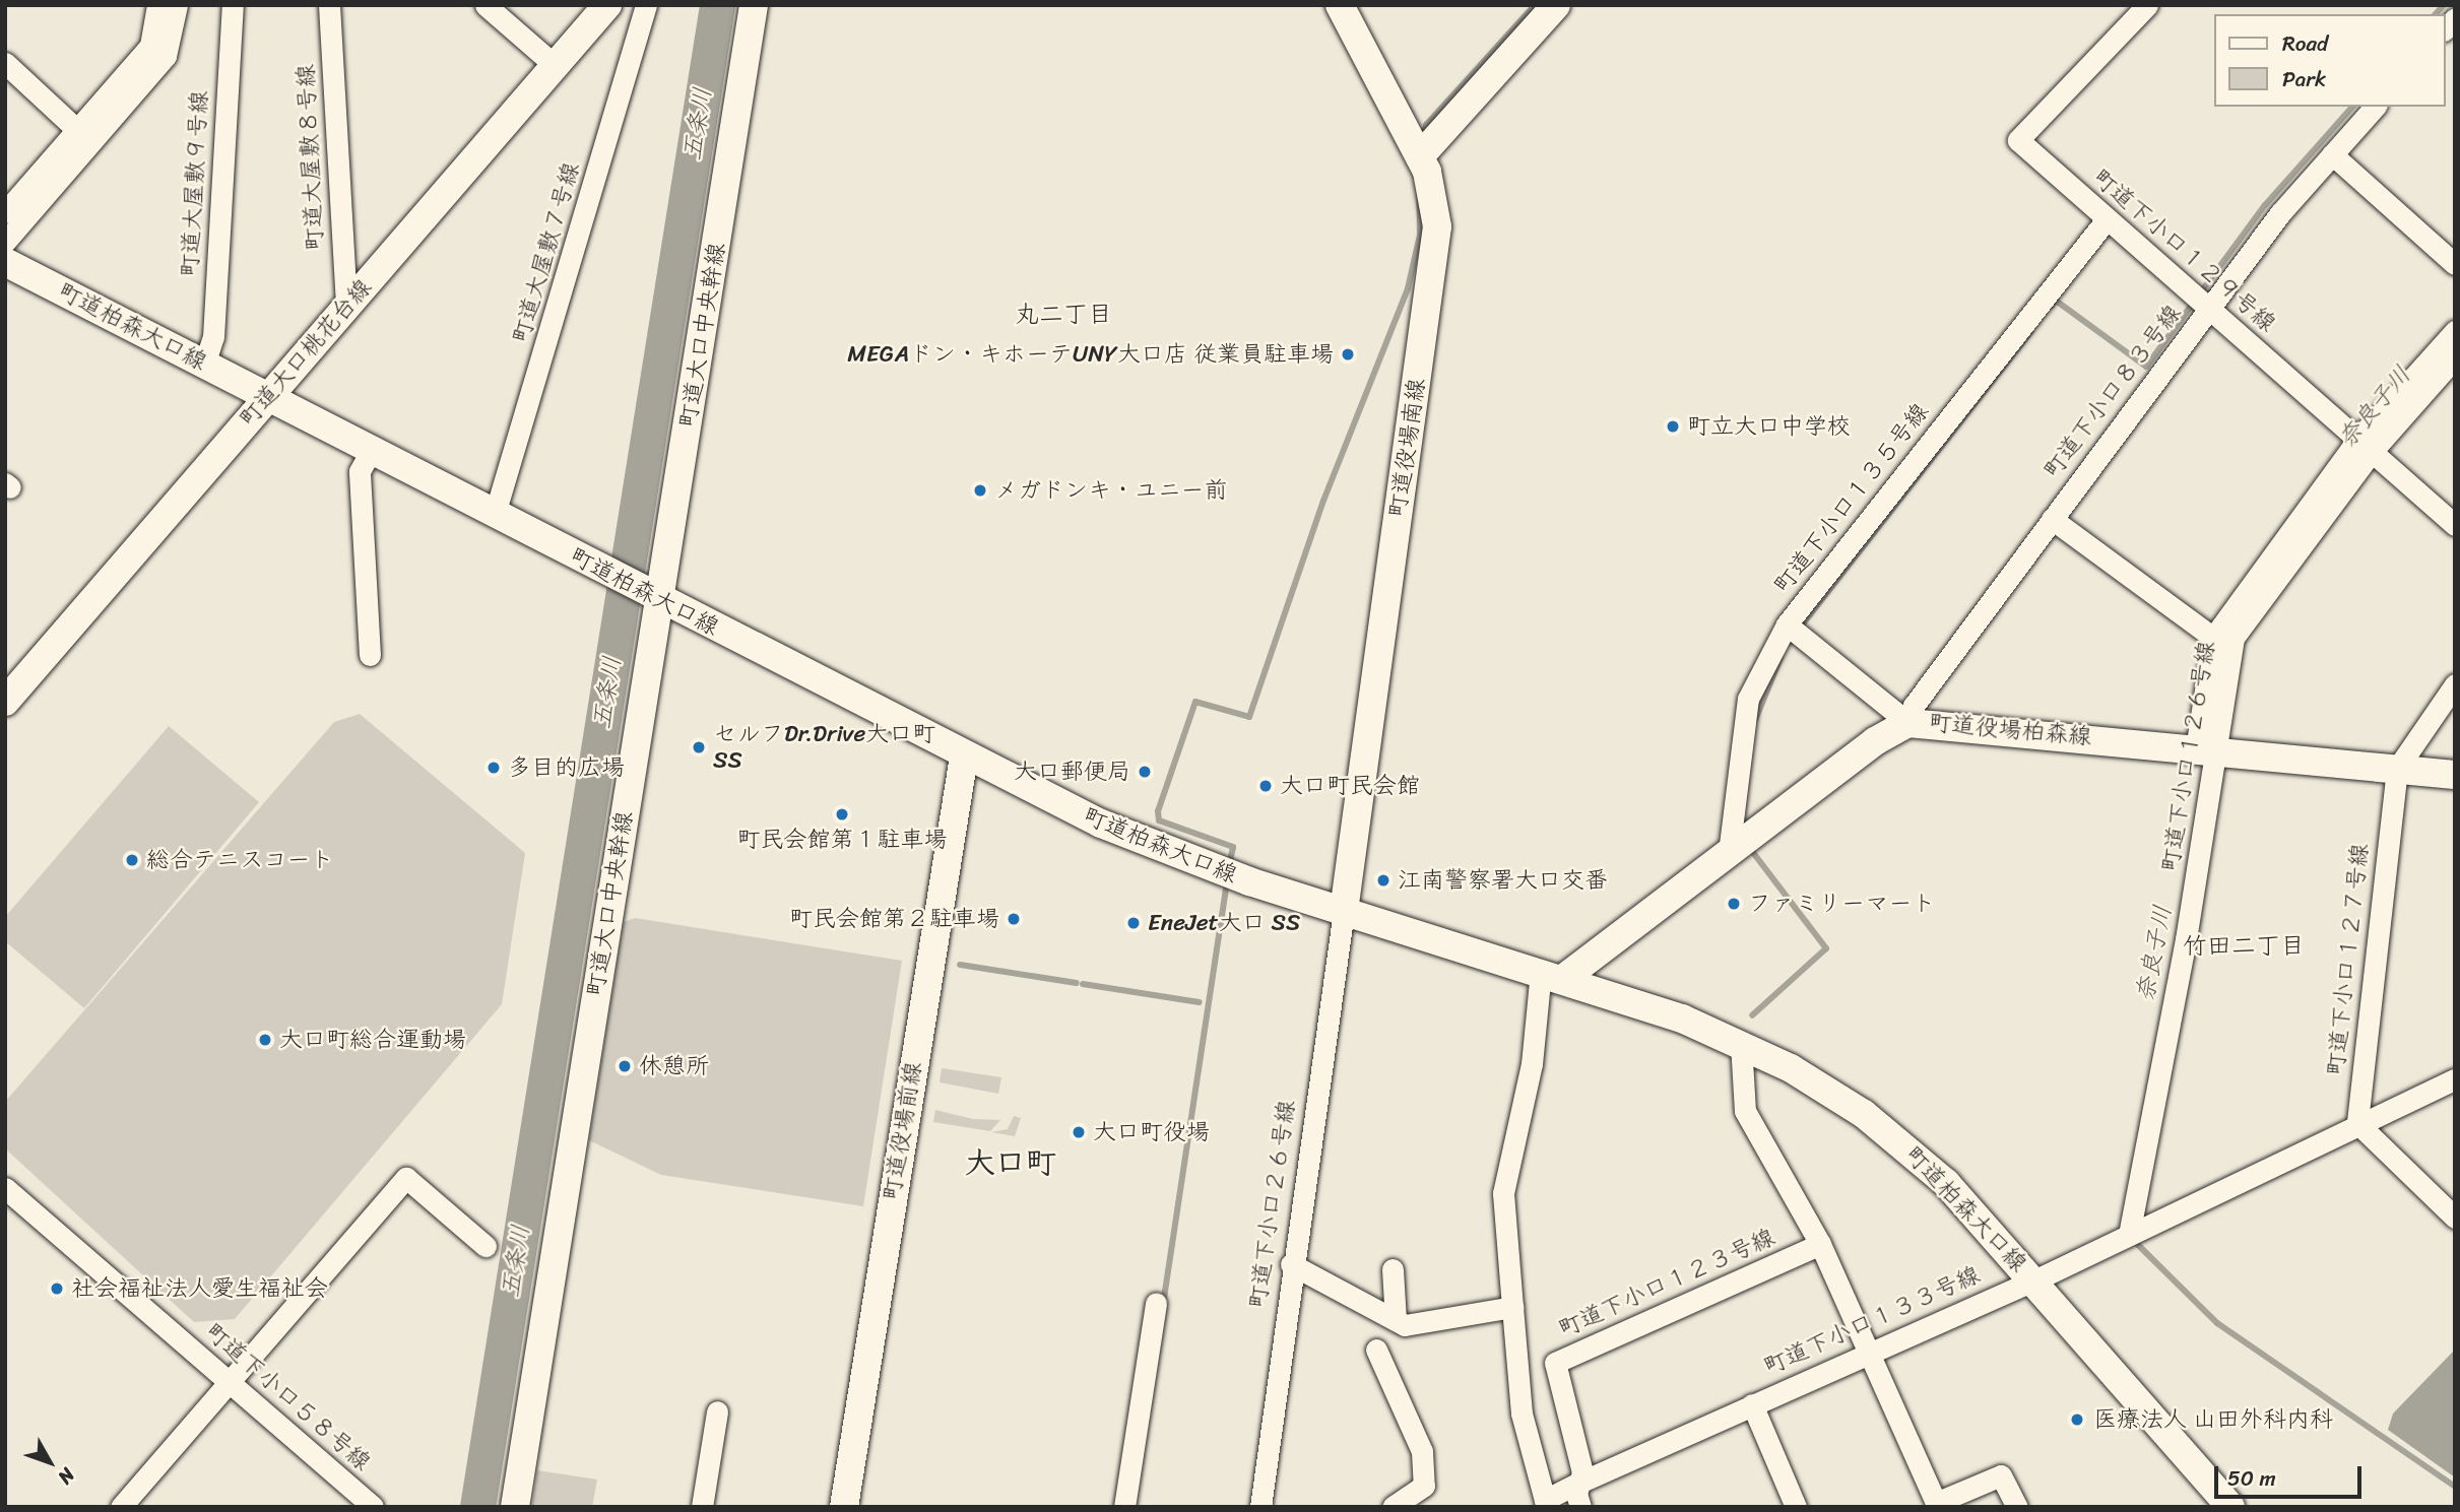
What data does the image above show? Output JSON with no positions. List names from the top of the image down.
{
  "streets": {
    "street": [
      "町道大屋敷８号線",
      "町道大屋敷９号線",
      "町道下小口１２９号線",
      "町道大屋敷７号線",
      "町道柏森大口線",
      "町道大口中央幹線",
      "町道大口桃花台線",
      "町道下小口８３号線",
      "町道役場南線",
      "町道下小口１３５号線",
      "町道役場柏森線",
      "町道下小口１２６号線",
      "町道下小口１２７号線",
      "町道役場前線",
      "町道下小口２６号線",
      "町道下小口１２３号線",
      "町道下小口１３３号線",
      "町道下小口５８号線"
    ]
  },
  "crossings": [
    ["町道大屋敷８号線", "町道大口桃花台線"],
    ["町道大屋敷９号線", "町道柏森大口線"],
    ["町道下小口１２９号線", "町道下小口８３号線"],
    ["町道下小口１２９号線", "町道下小口１３５号線"],
    ["町道下小口１２９号線", "町道下小口１２６号線"],
    ["町道大屋敷７号線", "町道柏森大口線"],
    ["町道柏森大口線", "町道大口中央幹線"],
    ["町道柏森大口線", "町道大口桃花台線"],
    ["町道柏森大口線", "町道役場南線"],
    ["町道柏森大口線", "町道役場柏森線"],
    ["町道柏森大口線", "町道役場前線"],
    ["町道柏森大口線", "町道下小口２６号線"],
    ["町道柏森大口線", "町道下小口１３３号線"],
    ["町道下小口８３号線", "町道役場柏森線"],
    ["町道役場南線", "町道下小口２６号線"],
    ["町道下小口１３５号線", "町道役場柏森線"],
    ["町道役場柏森線", "町道下小口１２６号線"],
    ["町道役場柏森線", "町道下小口１２７号線"],
    ["町道下小口１２６号線", "町道下小口１３３号線"],
    ["町道下小口１２７号線", "町道下小口１３３号線"],
    ["町道下小口１２３号線", "町道下小口１３３号線"]
  ],
  "districts": ["丸二丁目", "竹田二丁目", "大口町"],
  "water": ["五条川", "奈良子川"],
  "places": [
    "MEGAドン・キホーテUNY大口店 従業員駐車場",
    "町立大口中学校",
    "メガドンキ・ユニー前",
    "セルフDr.Drive大口町 SS",
    "多目的広場",
    "大口郵便局",
    "大口町民会館",
    "町民会館第１駐車場",
    "総合テニスコート",
    "江南警察署大口交番",
    "ファミリーマート",
    "町民会館第２駐車場",
    "EneJet大口 SS",
    "大口町総合運動場",
    "休憩所",
    "大口町役場",
    "社会福祉法人愛生福祉会",
    "医療法人 山田外科内科"
  ],
  "legend": ["Road", "Park"],
  "scale_bar": "50 m",
  "north": "bottom right"
}
